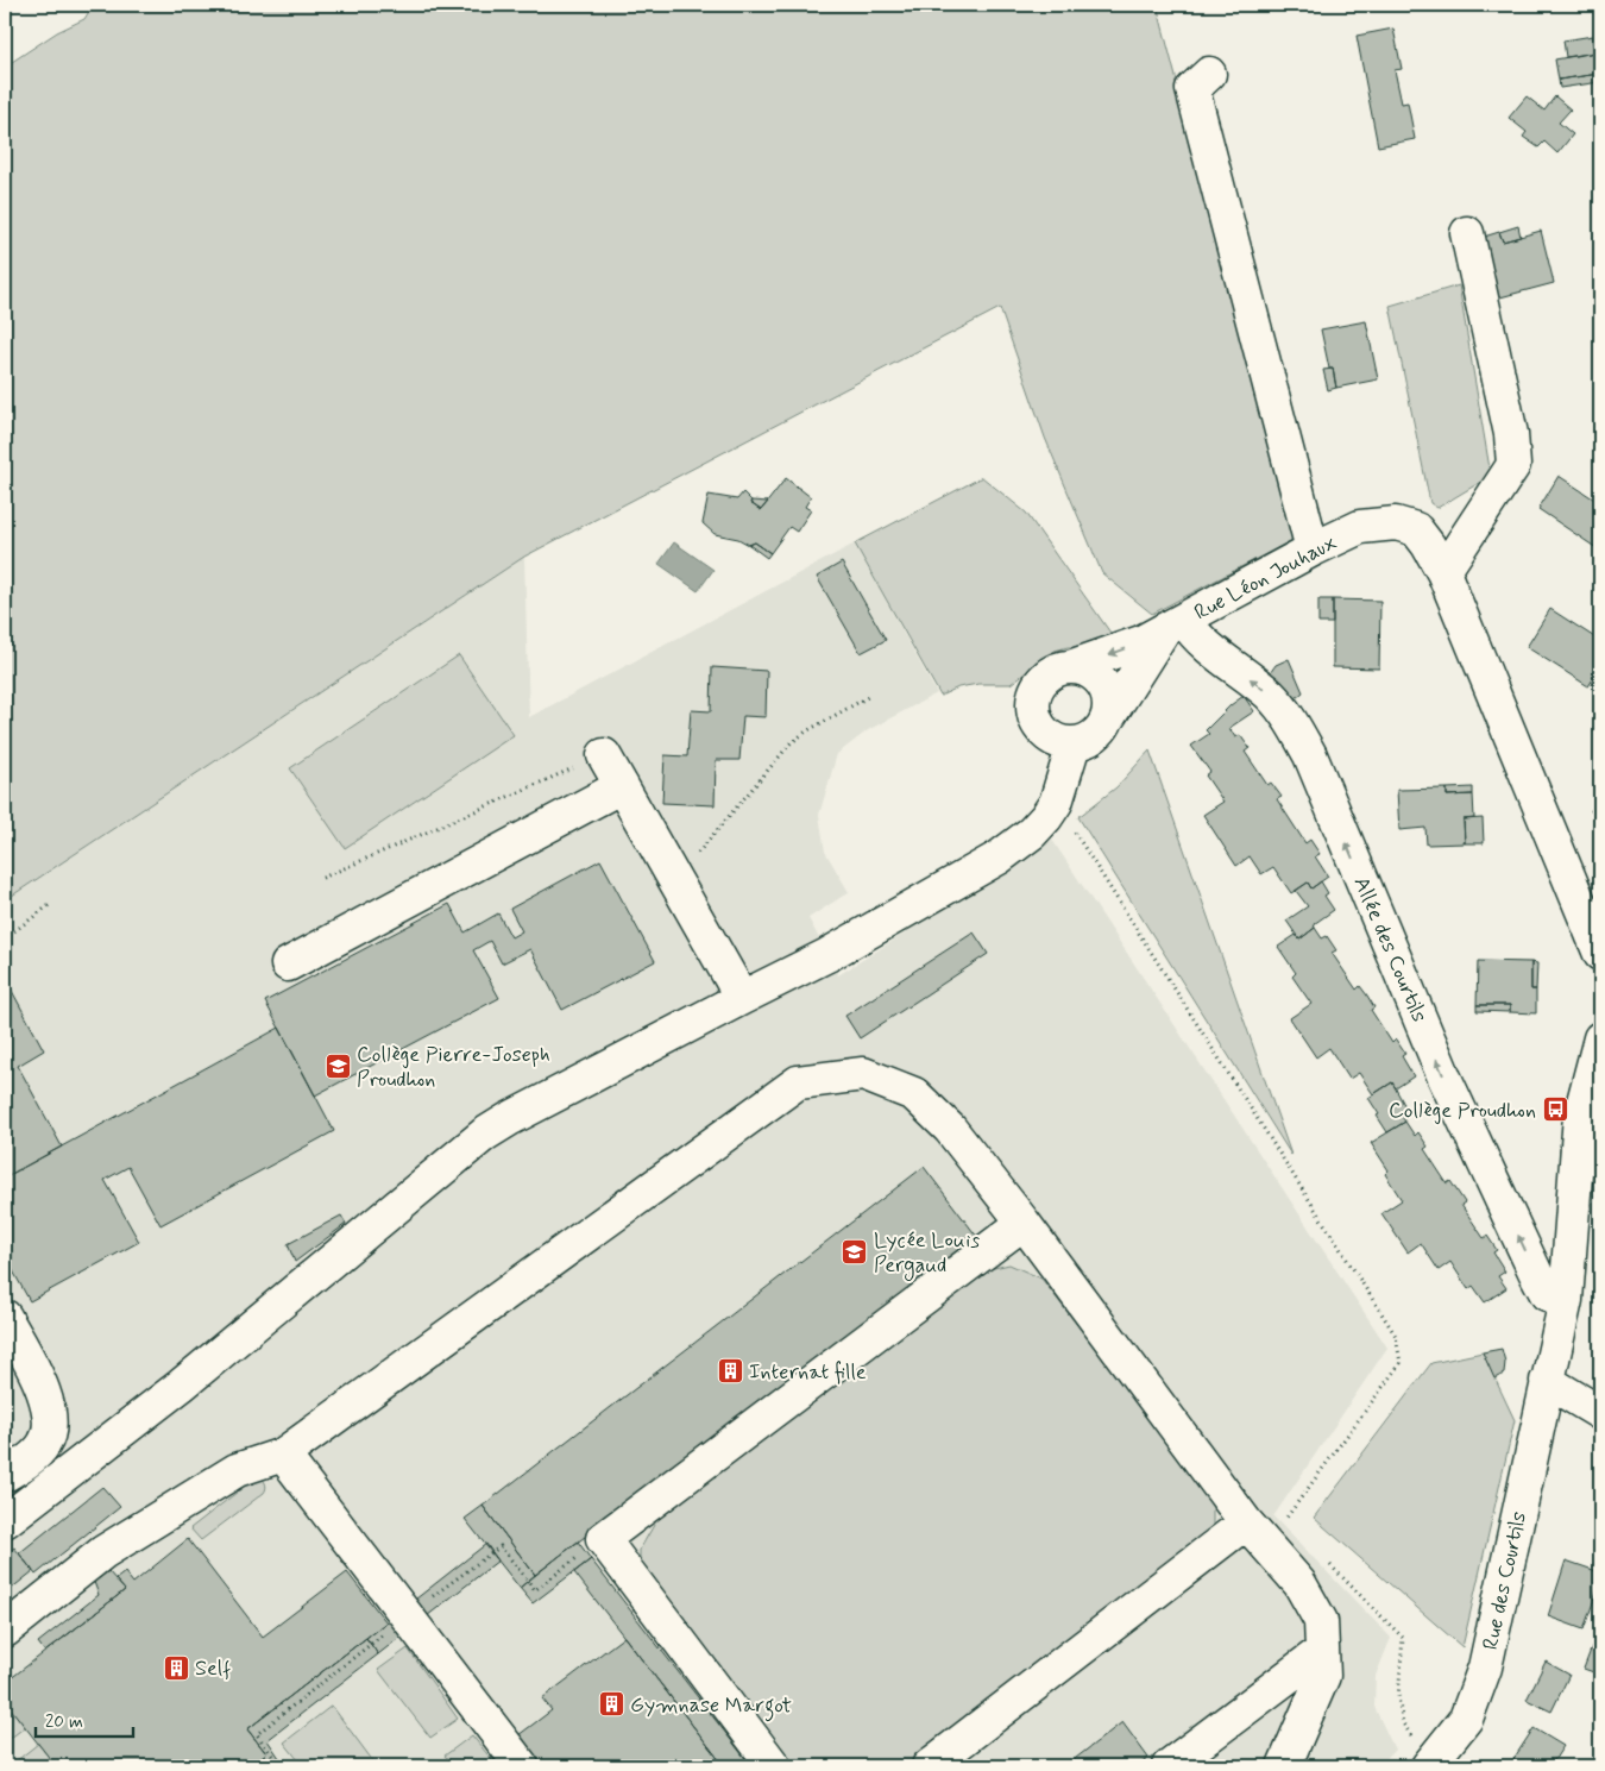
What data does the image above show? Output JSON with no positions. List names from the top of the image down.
{
  "streets": {
    "street": ["Rue Léon Jouhaux", "Allée des Courtils", "Rue des Courtils"]
  },
  "crossings": [
    ["Rue Léon Jouhaux", "Allée des Courtils"],
    ["Allée des Courtils", "Rue des Courtils"]
  ],
  "one_way": ["Allée des Courtils"],
  "places": {
    "school or university": ["Collège Pierre-Joseph Proudhon", "Lycée Louis Pergaud"],
    "bus stop": ["Collège Proudhon"],
    "building": ["Internat fille", "Self", "Gymnase Margot"]
  },
  "scale_bar": "20 m"
}
